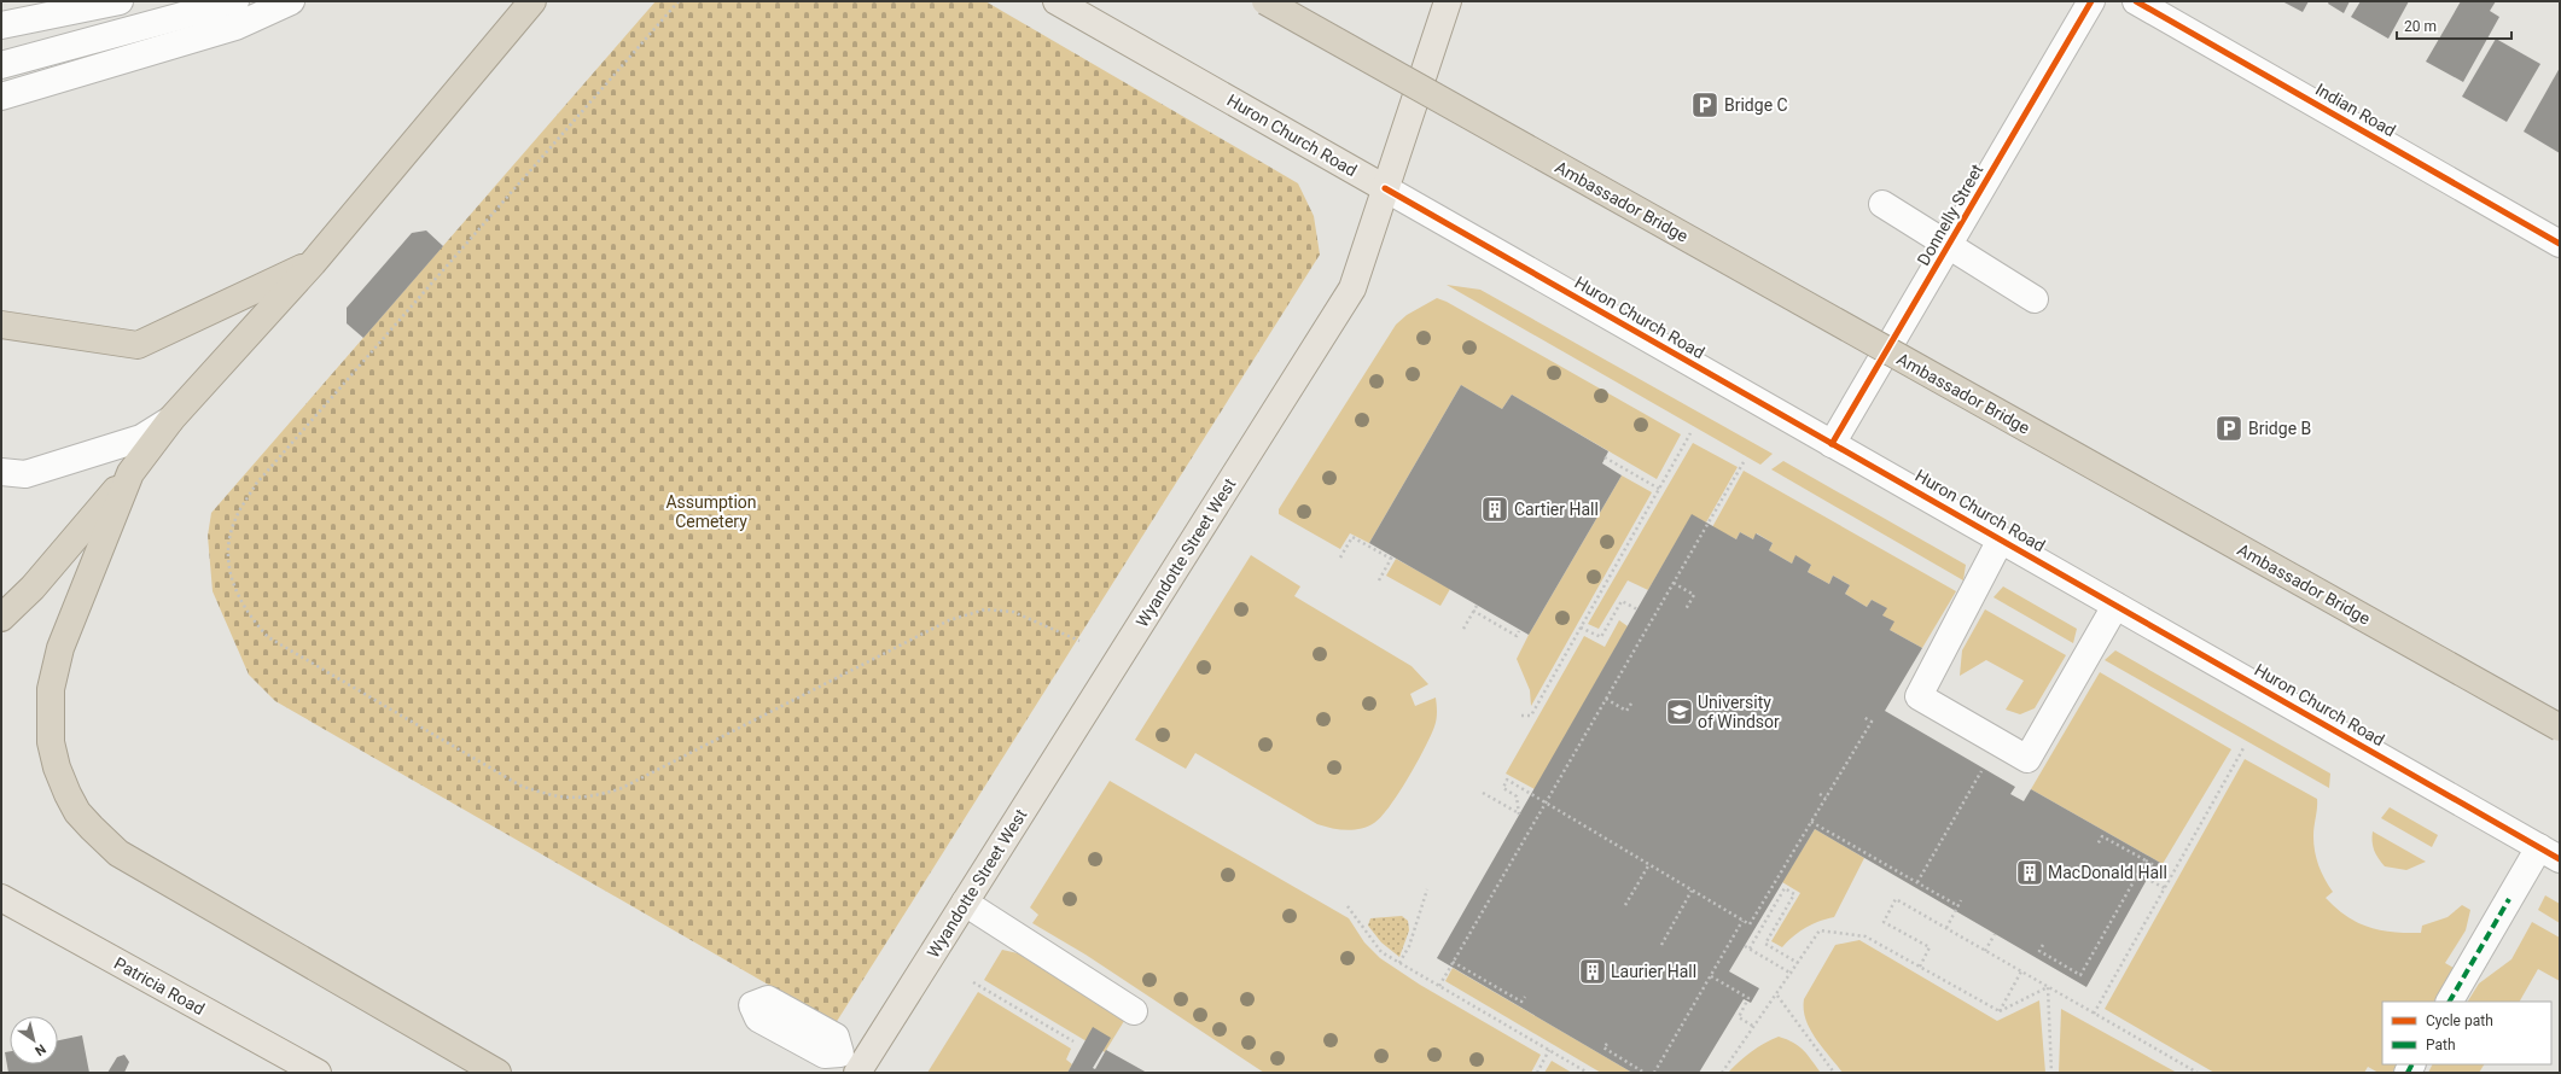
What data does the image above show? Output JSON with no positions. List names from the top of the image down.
{
  "streets": {
    "highway": ["Ambassador Bridge"],
    "main road": ["Huron Church Road", "Wyandotte Street West", "Patricia Road"],
    "street": ["Indian Road", "Donnelly Street"]
  },
  "crossings": [
    ["Huron Church Road", "Donnelly Street"],
    ["Huron Church Road", "Wyandotte Street West"]
  ],
  "parks": ["Assumption Cemetery"],
  "places": {
    "parking": ["Bridge C", "Bridge B"],
    "building": ["Cartier Hall", "MacDonald Hall", "Laurier Hall"],
    "school or university": ["University of Windsor"]
  },
  "legend": ["Cycle path", "Path"],
  "scale_bar": "20 m",
  "north": "bottom right"
}
